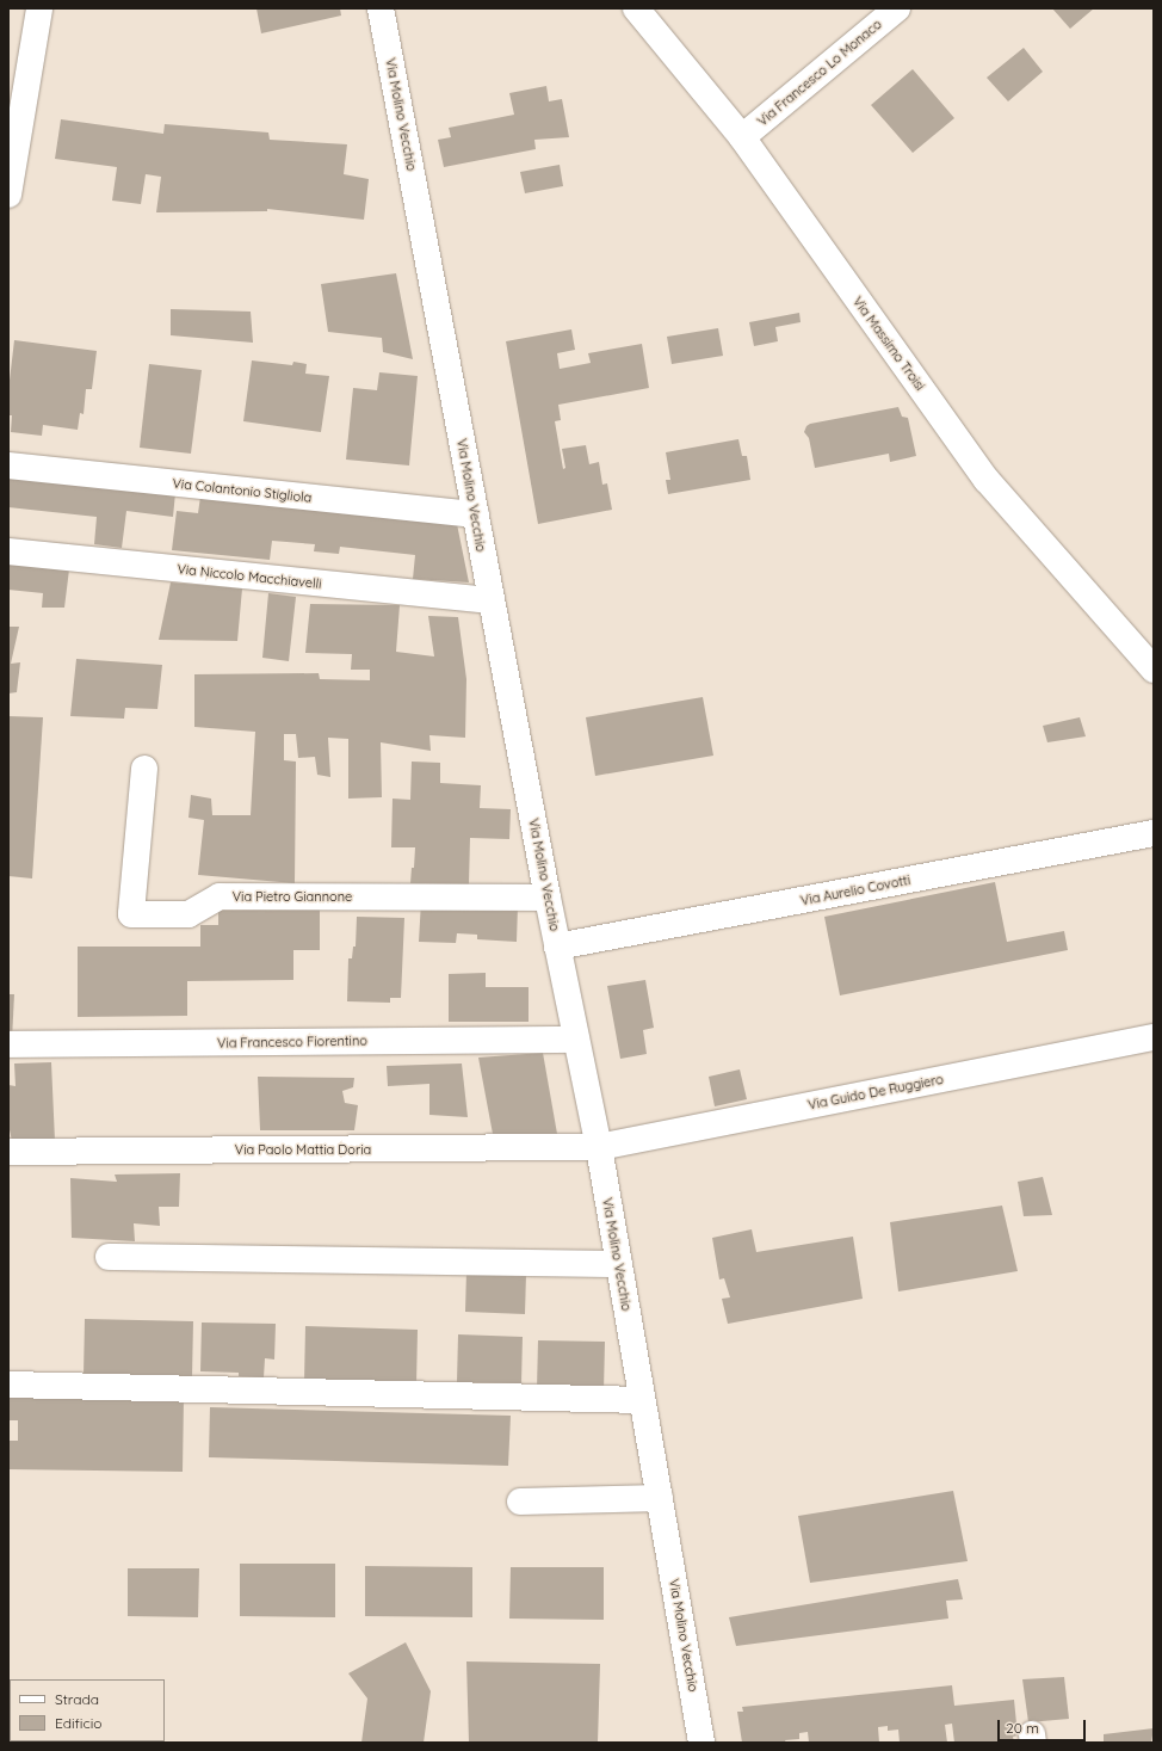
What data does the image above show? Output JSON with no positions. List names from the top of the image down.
{
  "streets": {
    "street": [
      "Via Francesco Lo Monaco",
      "Via Molino Vecchio",
      "Via Massimo Troisi",
      "Via Colantonio Stigliola",
      "Via Niccolo Macchiavelli",
      "Via Aurelio Covotti",
      "Via Pietro Giannone",
      "Via Francesco Fiorentino",
      "Via Guido De Ruggiero",
      "Via Paolo Mattia Doria"
    ]
  },
  "crossings": [
    ["Via Francesco Lo Monaco", "Via Massimo Troisi"],
    ["Via Molino Vecchio", "Via Colantonio Stigliola"],
    ["Via Molino Vecchio", "Via Niccolo Macchiavelli"],
    ["Via Molino Vecchio", "Via Aurelio Covotti"],
    ["Via Molino Vecchio", "Via Pietro Giannone"],
    ["Via Molino Vecchio", "Via Francesco Fiorentino"],
    ["Via Molino Vecchio", "Via Guido De Ruggiero"],
    ["Via Molino Vecchio", "Via Paolo Mattia Doria"],
    ["Via Guido De Ruggiero", "Via Paolo Mattia Doria"]
  ],
  "legend": ["Strada", "Edificio"],
  "scale_bar": "20 m"
}
